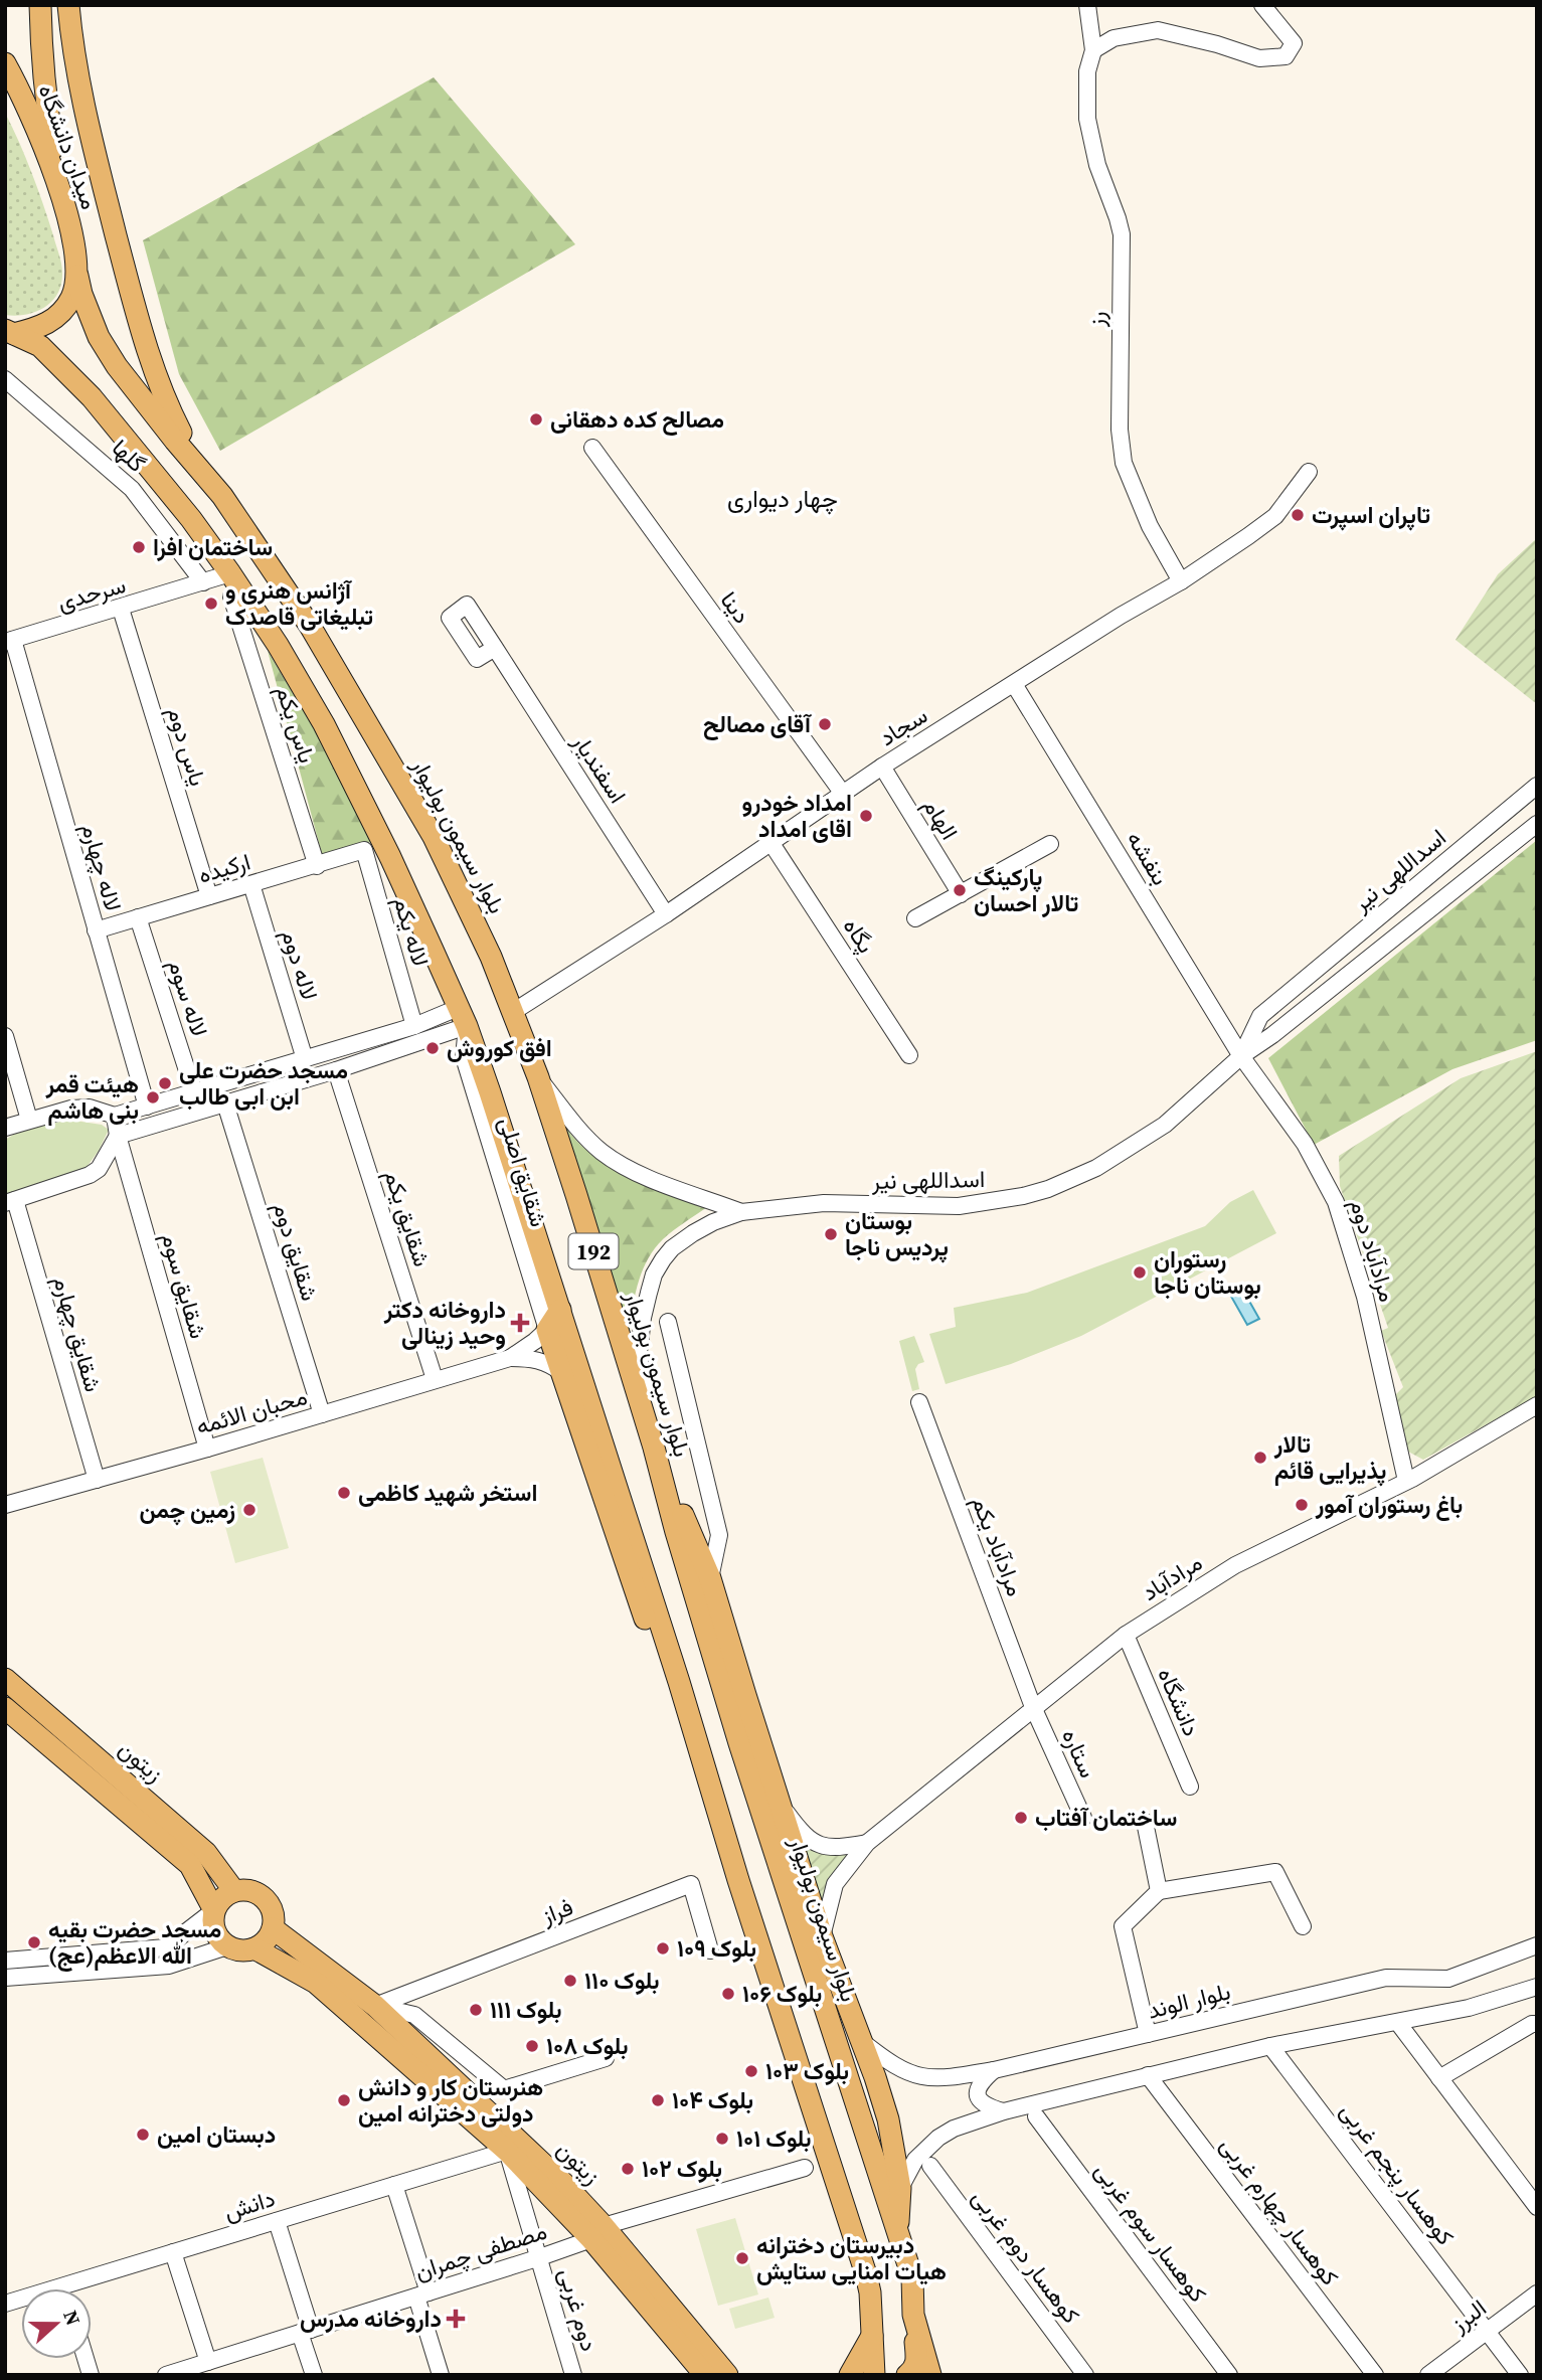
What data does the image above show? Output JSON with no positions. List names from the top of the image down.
{
  "streets": {
    "main road": [
      "میدان دانشگاه",
      "بلوار سیمون بولیوار",
      "192",
      "زیتون"
    ],
    "street": [
      "رز",
      "گلها",
      "سرحدی",
      "دینا",
      "یاس یکم",
      "سجاد",
      "یاس دوم",
      "اسفندیار",
      "الهام",
      "بنفشه",
      "لاله چهارم",
      "ارکیده",
      "اسداللهی نیر",
      "لاله یکم",
      "پگاه",
      "لاله دوم",
      "لاله سوم",
      "شقایق اصلی",
      "شقایق یکم",
      "مرادآباد دوم",
      "شقایق دوم",
      "شقایق سوم",
      "شقایق چهارم",
      "محبان الائمه",
      "مرادآباد یکم",
      "مرادآباد",
      "دانشگاه",
      "ستاره",
      "فراز",
      "بلوار الوند",
      "کوهسار پنجم غربی",
      "دانش",
      "کوهسار چهارم غربی",
      "کوهسار سوم غربی",
      "مصطفی چمران",
      "کوهسار دوم غربی",
      "دوم غربی",
      "البرز"
    ]
  },
  "crossings": [
    ["میدان دانشگاه", "بلوار سیمون بولیوار"],
    ["رز", "سجاد"],
    ["گلها", "سرحدی"],
    ["سرحدی", "یاس دوم"],
    ["سرحدی", "لاله چهارم"],
    ["سرحدی", "192"],
    ["دینا", "سجاد"],
    ["یاس یکم", "ارکیده"],
    ["سجاد", "اسفندیار"],
    ["سجاد", "الهام"],
    ["سجاد", "بلوار سیمون بولیوار"],
    ["سجاد", "بنفشه"],
    ["سجاد", "پگاه"],
    ["یاس دوم", "ارکیده"],
    ["بلوار سیمون بولیوار", "اسداللهی نیر"],
    ["بنفشه", "اسداللهی نیر"],
    ["بنفشه", "مرادآباد دوم"],
    ["لاله چهارم", "ارکیده"],
    ["ارکیده", "لاله یکم"],
    ["ارکیده", "لاله دوم"],
    ["ارکیده", "لاله سوم"],
    ["اسداللهی نیر", "مرادآباد دوم"],
    ["شقایق اصلی", "192"],
    ["شقایق اصلی", "محبان الائمه"],
    ["شقایق یکم", "محبان الائمه"],
    ["مرادآباد دوم", "مرادآباد"],
    ["شقایق دوم", "محبان الائمه"],
    ["شقایق سوم", "محبان الائمه"],
    ["شقایق چهارم", "محبان الائمه"],
    ["مرادآباد یکم", "مرادآباد"],
    ["مرادآباد یکم", "ستاره"],
    ["مرادآباد", "دانشگاه"],
    ["مرادآباد", "ستاره"],
    ["زیتون", "فراز"],
    ["زیتون", "دانش"],
    ["زیتون", "مصطفی چمران"],
    ["زیتون", "دوم غربی"],
    ["کوهسار پنجم غربی", "البرز"],
    ["دانش", "دوم غربی"],
    ["مصطفی چمران", "دوم غربی"]
  ],
  "districts": ["چهار دیواری"],
  "places": {
    "other": [
      "مصالح کده دهقانی",
      "تاپران اسپرت",
      "ساختمان افرا",
      "آژانس هنری و تبلیغاتی قاصدک",
      "آقای مصالح",
      "امداد خودرو اقای امداد",
      "پارکینگ تالار احسان",
      "افق کوروش",
      "مسجد حضرت علی ابن ابی طالب",
      "هیئت قمر بنی هاشم",
      "بوستان پردیس ناجا",
      "رستوران بوستان ناجا",
      "تالار پذیرایی قائم",
      "استخر شهید کاظمی",
      "باغ رستوران آمور",
      "زمین چمن",
      "ساختمان آفتاب",
      "مسجد حضرت بقیه الله الاعظم(عج)",
      "بلوک ۱۰۹",
      "بلوک ۱۱۰",
      "بلوک ۱۰۶",
      "بلوک ۱۱۱",
      "بلوک ۱۰۸",
      "بلوک ۱۰۳",
      "هنرستان کار و دانش دولتی دخترانه امین",
      "بلوک ۱۰۴",
      "دبستان امین",
      "بلوک ۱۰۱",
      "بلوک ۱۰۲",
      "دبیرستان دخترانه هیات امنایی ستایش"
    ],
    "health": ["داروخانه دکتر وحید زینالی", "داروخانه مدرس"]
  },
  "north": "right"
}
